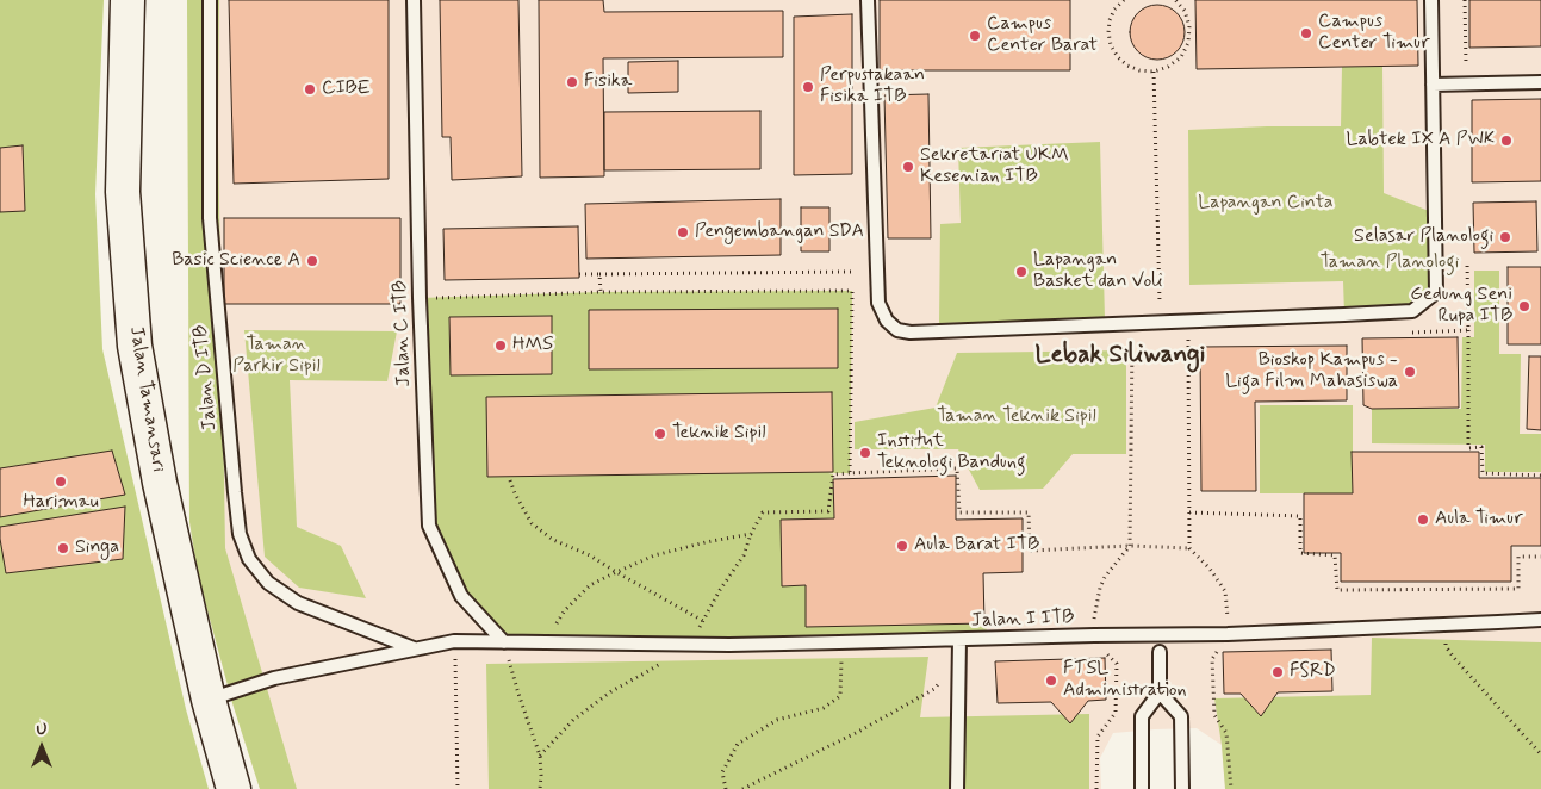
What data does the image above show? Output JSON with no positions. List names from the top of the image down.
{
  "streets": {
    "main road": ["Jalan Tamansari"],
    "lane": ["Jalan C ITB", "Jalan D ITB", "Jalan I ITB"]
  },
  "crossings": [
    ["Jalan C ITB", "Jalan I ITB"]
  ],
  "districts": ["Lebak Siliwangi"],
  "parks": [
    "Lapangan Cinta",
    "Taman Planologi",
    "Taman Parkir Sipil",
    "Taman Teknik Sipil"
  ],
  "places": [
    "Campus Center Timur",
    "Campus Center Barat",
    "Fisika",
    "Perpustakaan Fisika ITB",
    "CIBE",
    "Labtek IX A PWK",
    "Sekretariat UKM Kesenian ITB",
    "Pengembangan SDA",
    "Selasar Planologi",
    "Basic Science A",
    "Lapangan Basket dan Voli",
    "Gedung Seni Rupa ITB",
    "HMS",
    "Bioskop Kampus - Liga Film Mahasiswa",
    "Teknik Sipil",
    "Institut Teknologi Bandung",
    "Harimau",
    "Aula Timur",
    "Aula Barat ITB",
    "Singa",
    "FSRD",
    "FTSL Administration"
  ],
  "north": "top"
}
